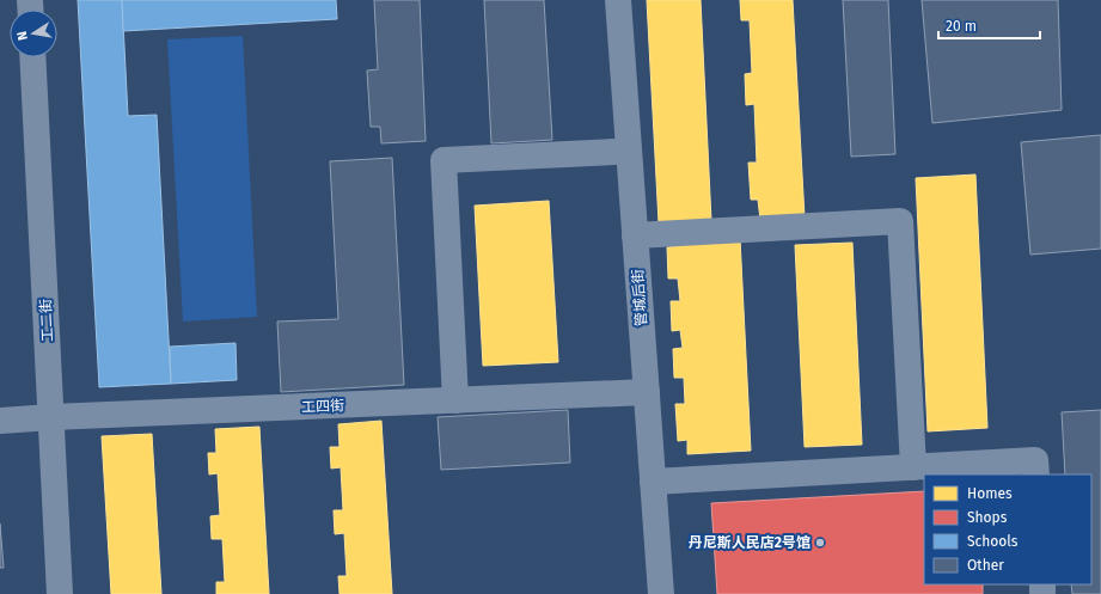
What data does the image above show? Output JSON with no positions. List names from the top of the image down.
{
  "streets": {
    "street": ["管城后街", "工二街", "工四街"]
  },
  "crossings": [
    ["管城后街", "工四街"],
    ["工二街", "工四街"]
  ],
  "places": ["丹尼斯人民店2号馆"],
  "legend": [
    "Homes",
    "Shops",
    "Schools",
    "Other"
  ],
  "scale_bar": "20 m",
  "north": "left"
}
